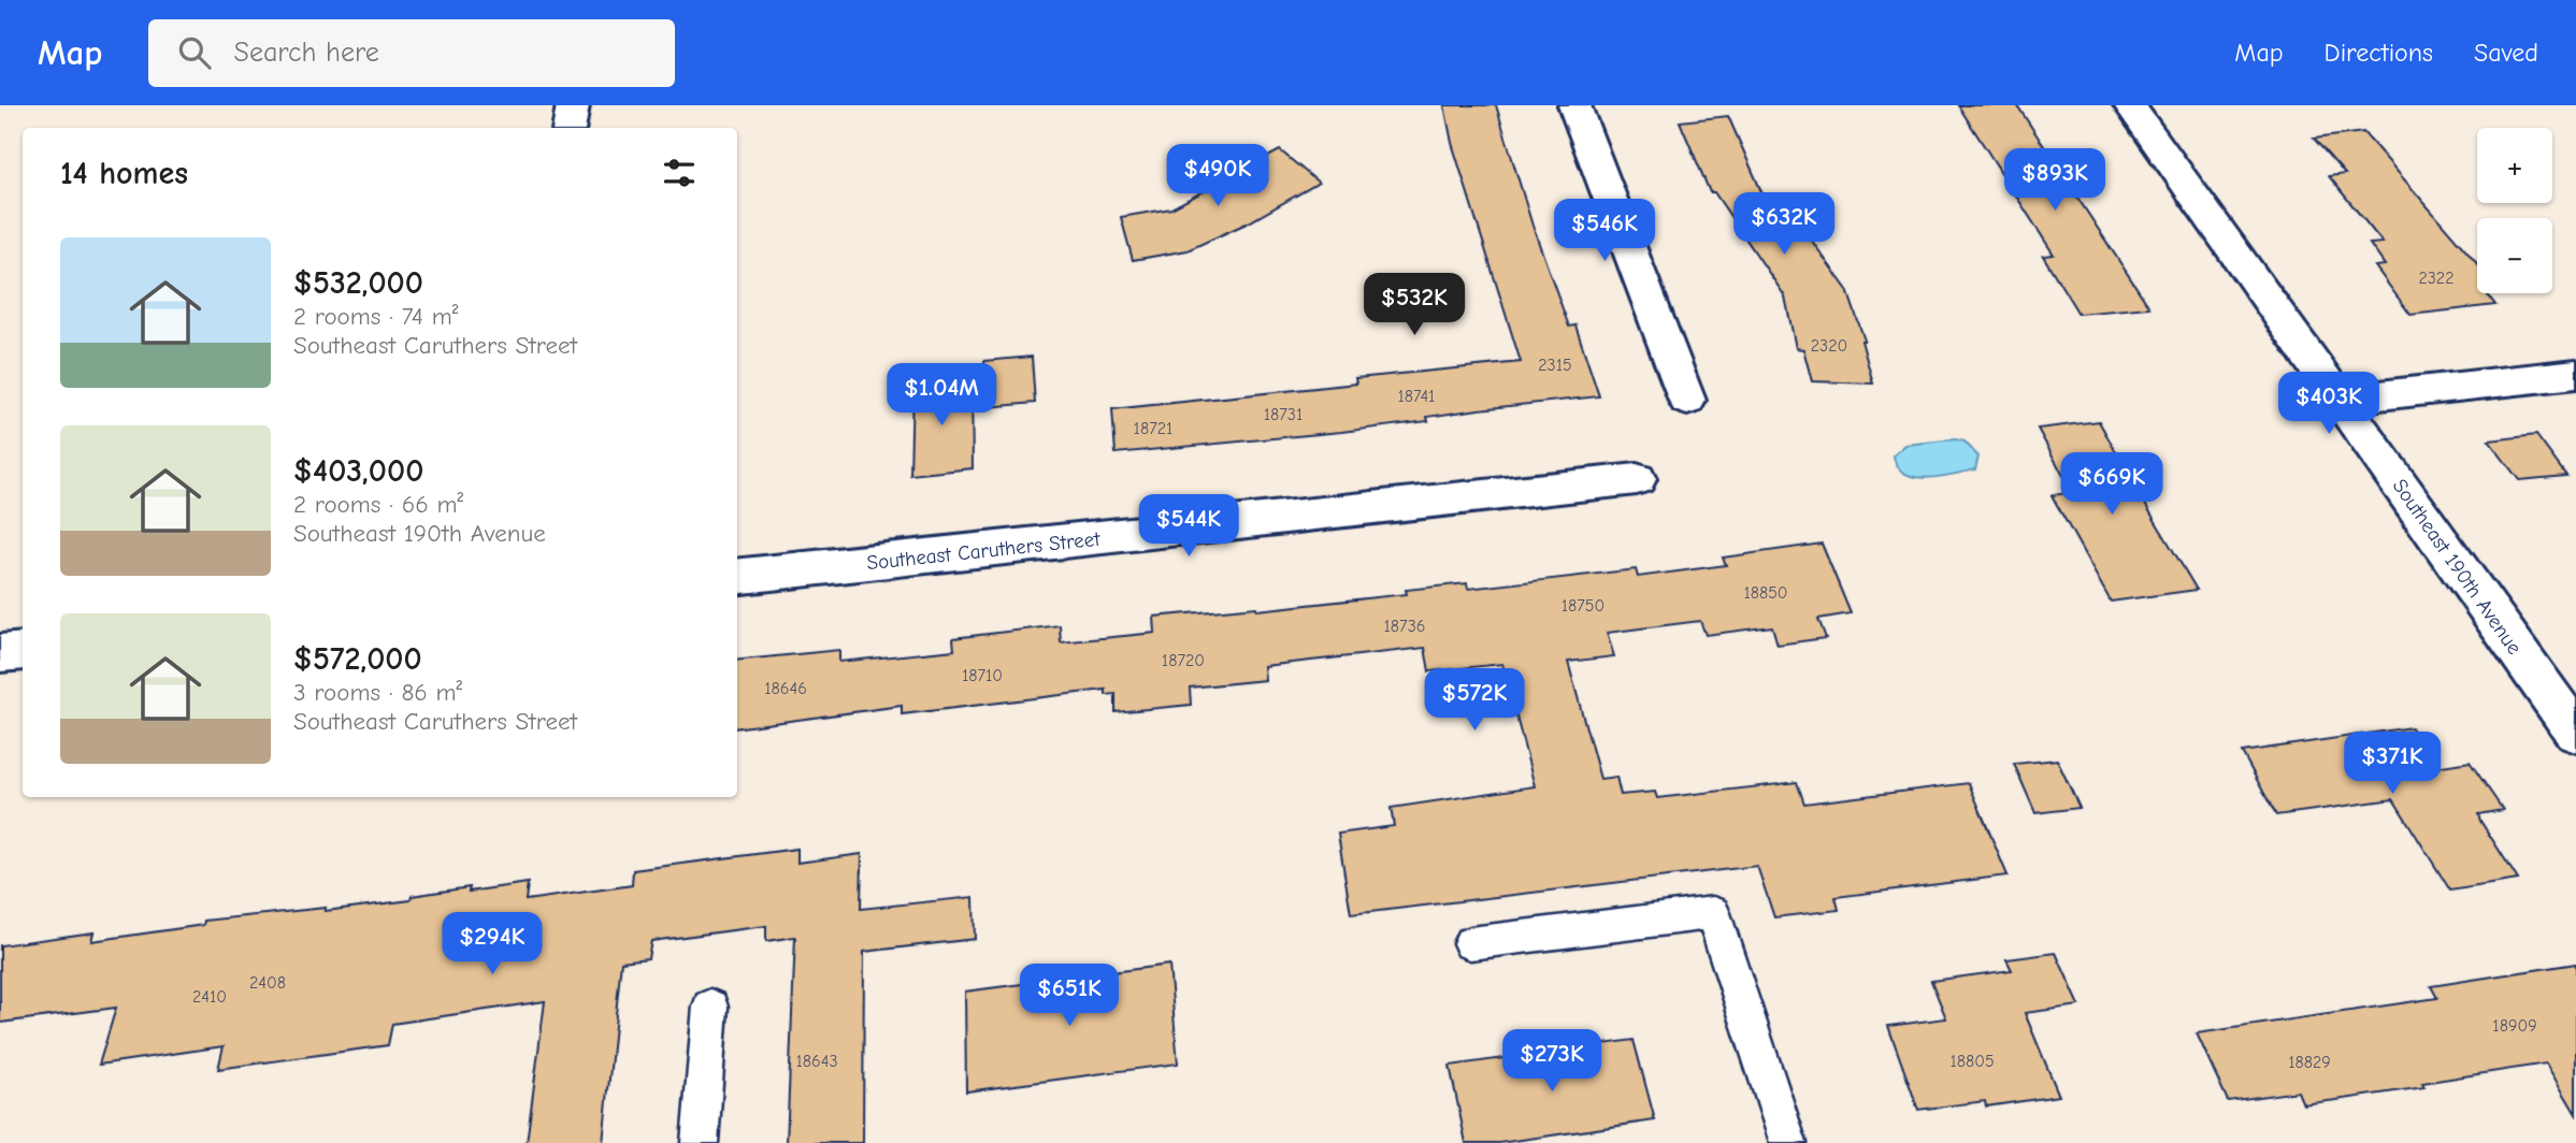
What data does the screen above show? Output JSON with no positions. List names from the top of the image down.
{
  "streets": {
    "street": ["Southeast Caruthers Street", "Southeast 190th Avenue"]
  },
  "house_numbers": [
    "2322",
    "2320",
    "2315",
    "18741",
    "18731",
    "18721",
    "18850",
    "18750",
    "18736",
    "18720",
    "18710",
    "18646",
    "2408",
    "2410",
    "18909",
    "18643",
    "18805",
    "18829"
  ],
  "page": {
    "header": "Map",
    "search": "Search here",
    "nav": ["Map", "Directions", "Saved"],
    "map_buttons": ["+", "−"],
    "heading": "14 homes",
    "price": [
      "$490K",
      "$893K",
      "$632K",
      "$546K",
      "$532K",
      "$1.04M",
      "$403K",
      "$669K",
      "$544K",
      "$572K",
      "$371K",
      "$294K",
      "$651K",
      "$273K"
    ],
    "list": [
      {
        "name": "$532,000",
        "note": "2 rooms · 74 m² · Southeast Caruthers Street"
      },
      {
        "name": "$403,000",
        "note": "2 rooms · 66 m² · Southeast 190th Avenue"
      },
      {
        "name": "$572,000",
        "note": "3 rooms · 86 m² · Southeast Caruthers Street"
      }
    ]
  }
}
